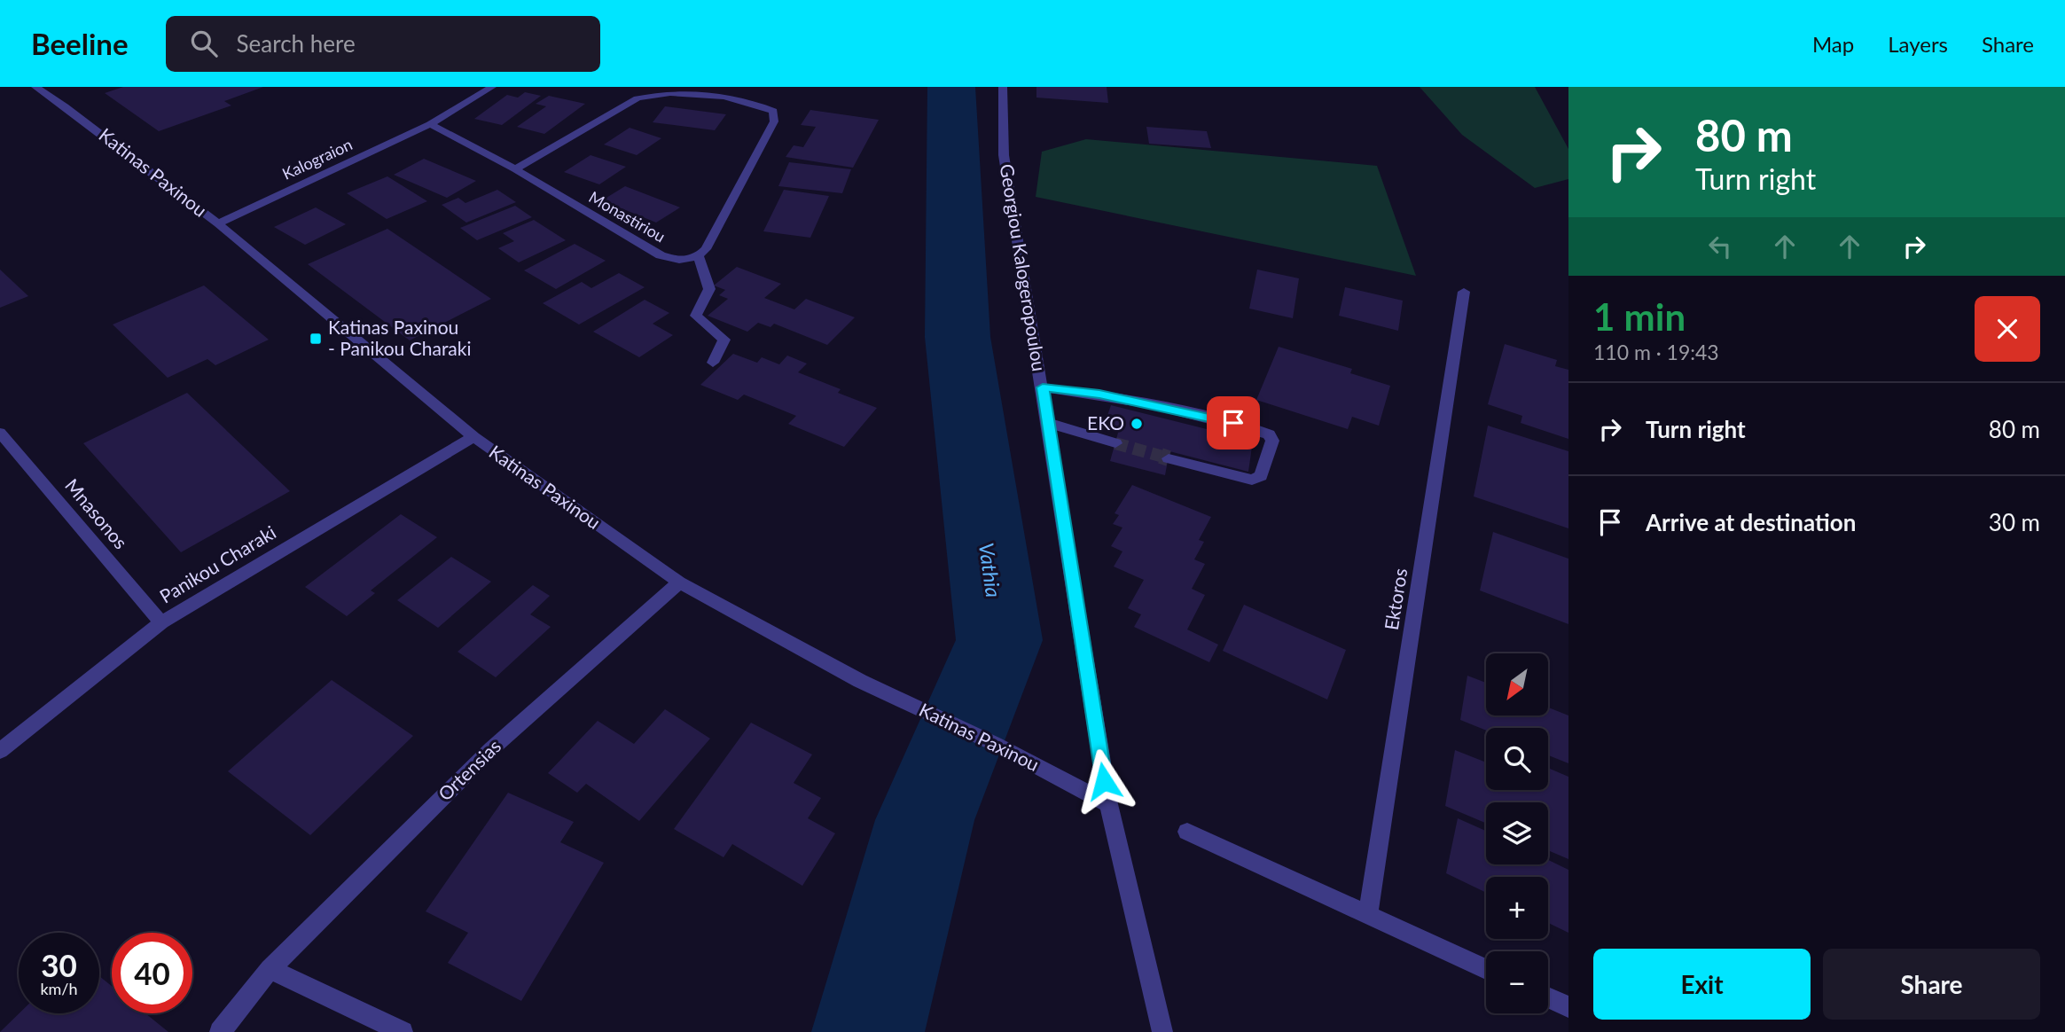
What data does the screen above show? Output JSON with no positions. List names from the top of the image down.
{
  "streets": {
    "street": [
      "Kalograion",
      "Katinas Paxinou",
      "Monastiriou",
      "Georgiou Kalogeropoulou",
      "Mnasonos",
      "Panikou Charaki",
      "Ektoros",
      "Ortensias"
    ]
  },
  "crossings": [
    ["Kalograion", "Katinas Paxinou"],
    ["Kalograion", "Monastiriou"],
    ["Katinas Paxinou", "Georgiou Kalogeropoulou"],
    ["Katinas Paxinou", "Panikou Charaki"],
    ["Katinas Paxinou", "Ortensias"],
    ["Mnasonos", "Panikou Charaki"]
  ],
  "water": ["Vathia"],
  "places": {
    "transit": ["Katinas Paxinou - Panikou Charaki"],
    "other": ["EKO"]
  },
  "north": "bottom left",
  "page": {
    "header": "Beeline",
    "search": "Search here",
    "nav": ["Map", "Layers", "Share"],
    "turn": ["80 m", "Turn right"],
    "heading": ["1 min", "110 m · 19:43"],
    "list": [
      {
        "name": "Turn right",
        "value": "80 m"
      },
      {
        "name": "Arrive at destination",
        "value": "30 m"
      }
    ],
    "map_buttons": ["+", "−"],
    "speed": "30 km/h",
    "limit": "40",
    "buttons": ["Exit", "Share"]
  }
}
